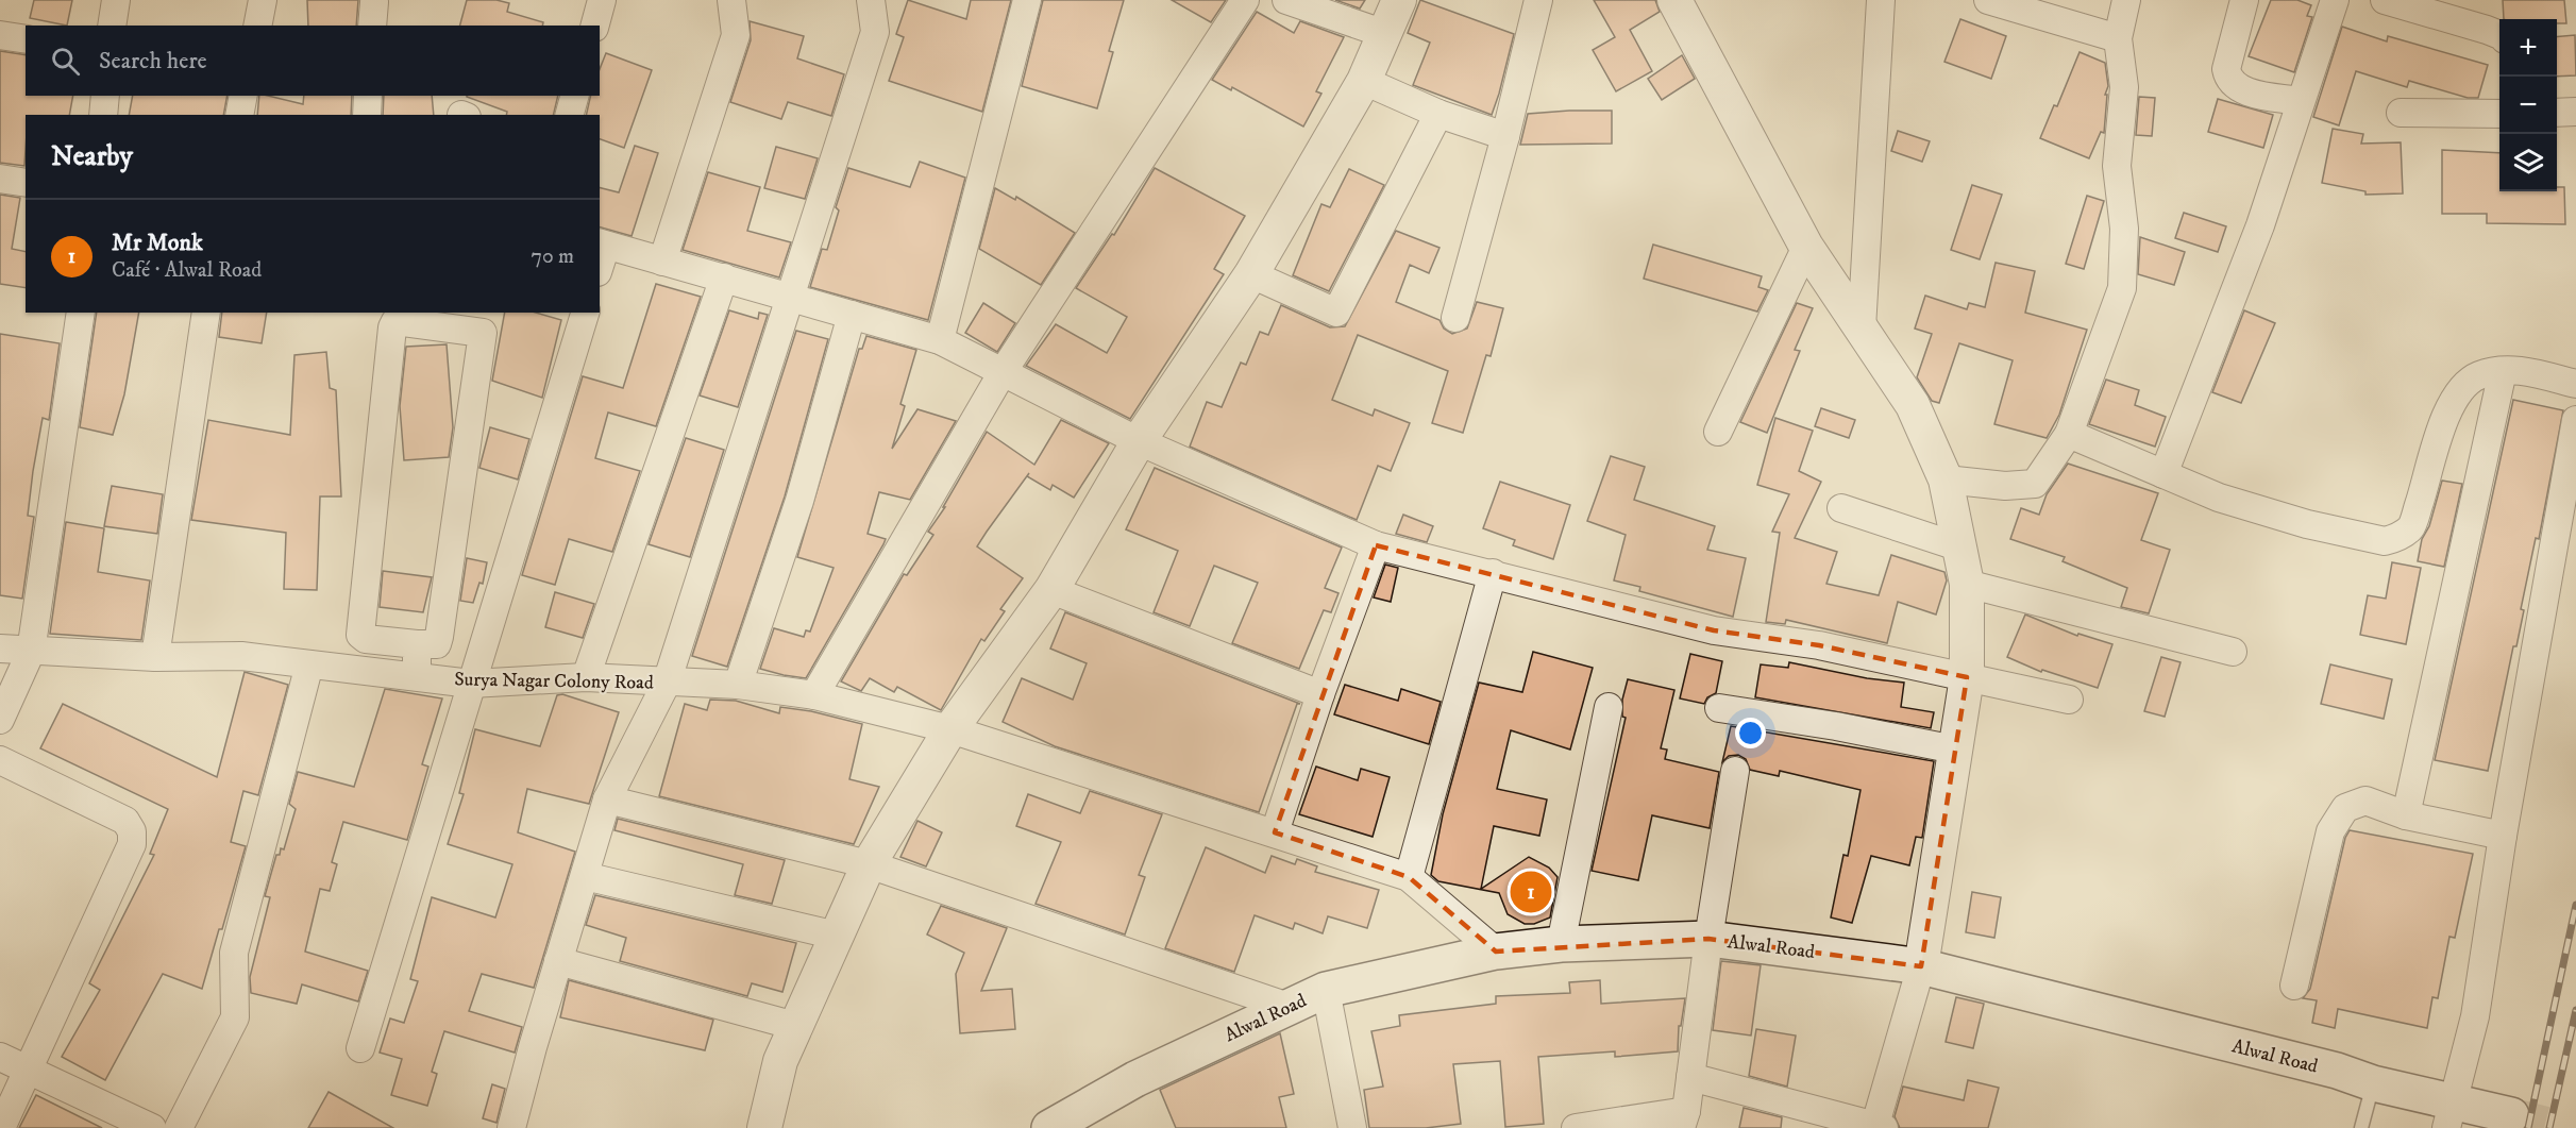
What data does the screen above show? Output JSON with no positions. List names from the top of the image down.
{
  "streets": {
    "main road": ["Alwal Road"],
    "street": ["Surya Nagar Colony Road"]
  },
  "page": {
    "map_buttons": ["+", "−"],
    "search": "Search here",
    "heading": "Nearby",
    "list": [
      {
        "mark": "1",
        "name": "Mr Monk",
        "note": "Café · Alwal Road",
        "value": "70 m"
      }
    ],
    "pins": "1"
  }
}
